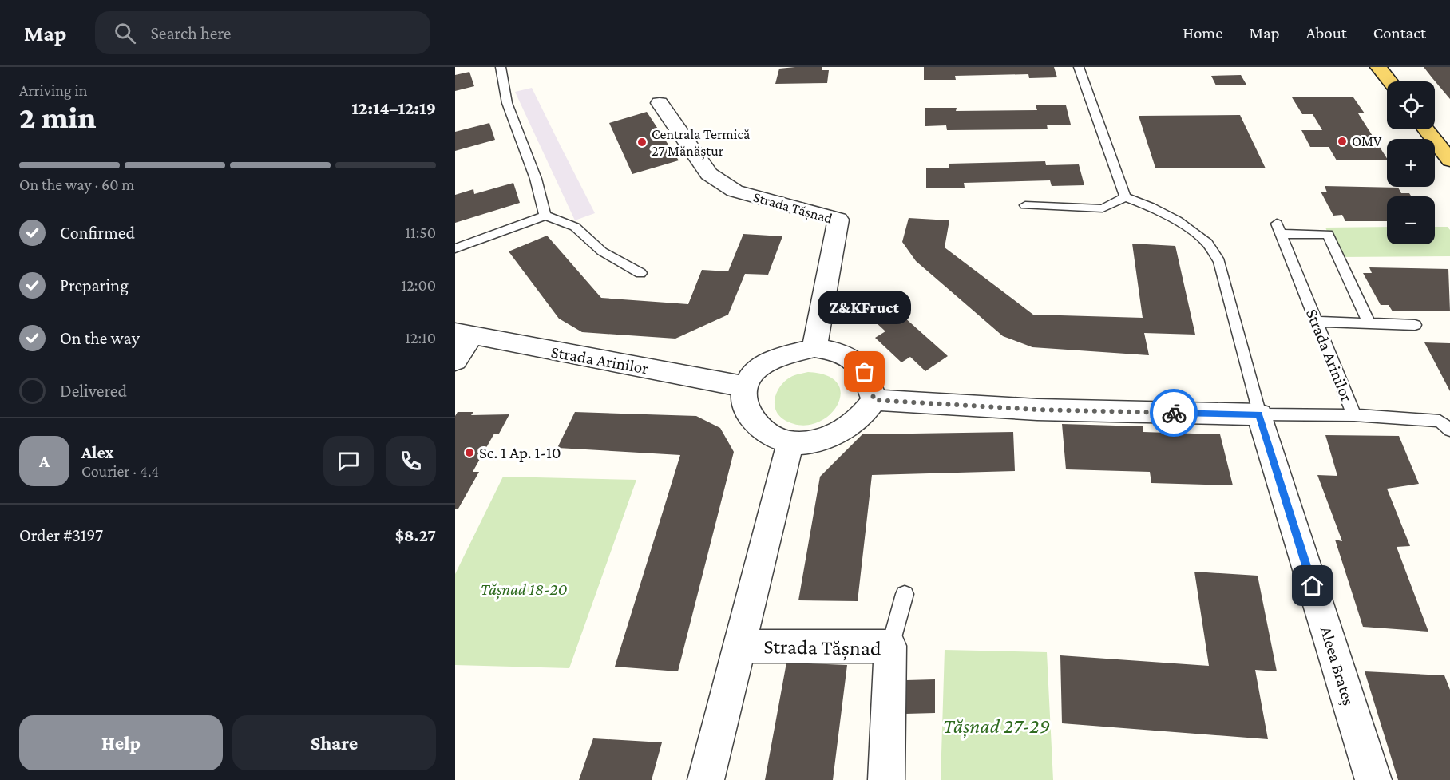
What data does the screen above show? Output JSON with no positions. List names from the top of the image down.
{
  "streets": {
    "street": ["Strada Tășnad", "Strada Arinilor", "Aleea Brateș"]
  },
  "crossings": [
    ["Strada Tășnad", "Strada Arinilor"],
    ["Strada Arinilor", "Aleea Brateș"]
  ],
  "parks": ["Tășnad 18-20", "Tășnad 27-29"],
  "places": [
    "OMV",
    "Centrala Termică 27 Mănăștur",
    "Z&KFruct",
    "Sc. 1 Ap. 1-10"
  ],
  "page": {
    "header": "Map",
    "search": "Search here",
    "nav": [
      "Home",
      "Map",
      "About",
      "Contact"
    ],
    "heading": ["2 min", "Arriving in", "12:14–12:19"],
    "panel": [
      "Alex",
      "Courier · 4.4",
      "Order #3197",
      "$8.27"
    ],
    "map_buttons": ["+", "−"],
    "bar": "On the way · 60 m",
    "list": [
      ["Confirmed", "11:50"],
      ["Preparing", "12:00"],
      ["On the way", "12:10"],
      "Delivered"
    ],
    "bubble": "Z&KFruct",
    "round": "A",
    "buttons": ["Help", "Share"]
  }
}
